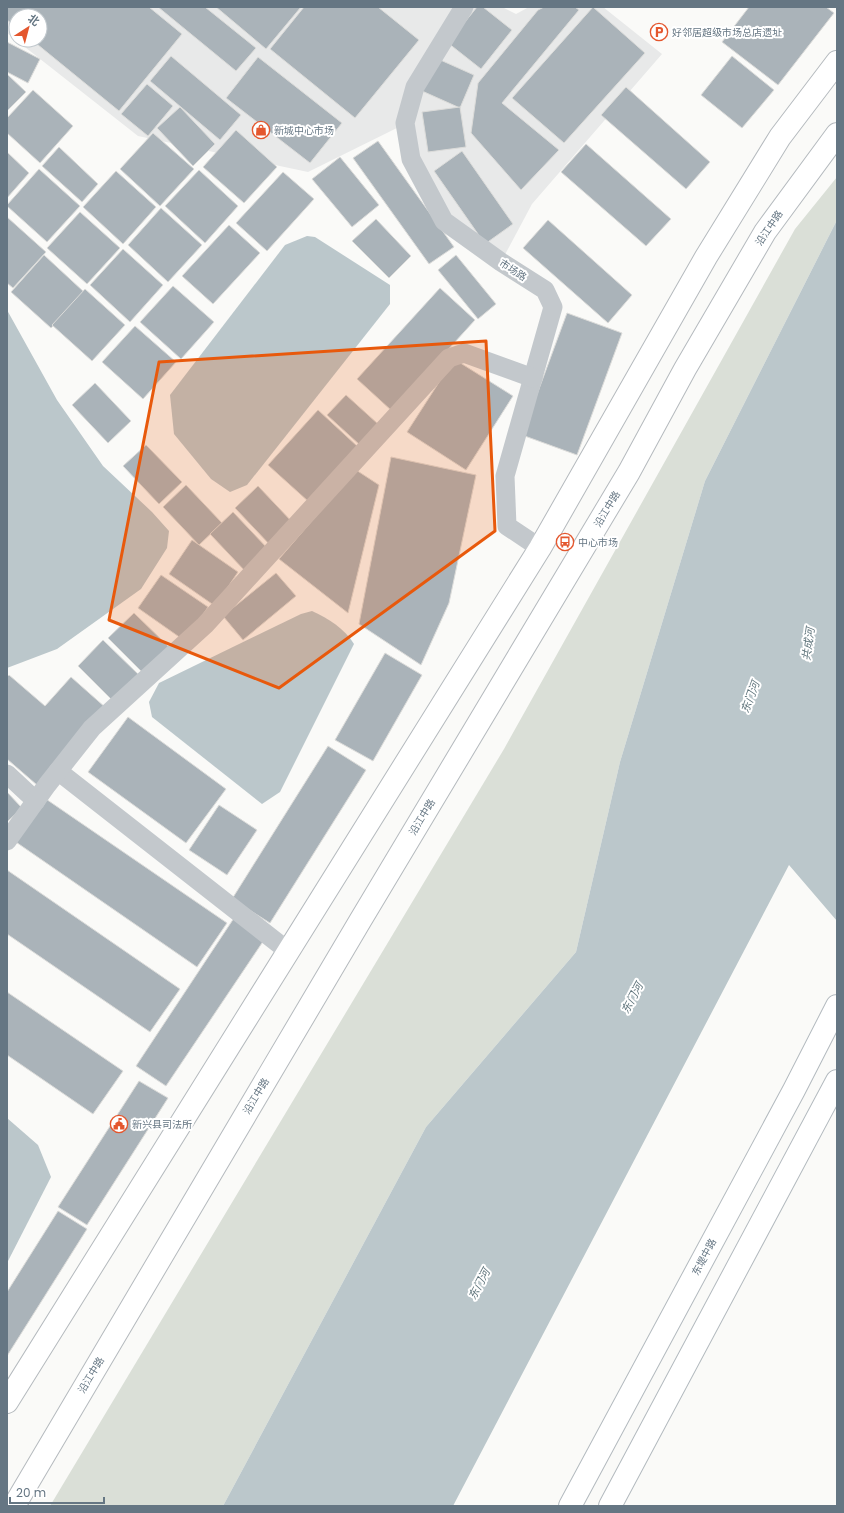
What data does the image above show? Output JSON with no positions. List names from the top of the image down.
{
  "streets": {
    "main road": ["沿江中路", "东堤中路"],
    "lane": ["市场路"]
  },
  "water": ["共成河", "东门河"],
  "places": {
    "parking": ["好邻居超级市场总店遗址"],
    "shop": ["新城中心市场"],
    "bus stop": ["中心市场"],
    "public building": ["新兴县司法所"]
  },
  "scale_bar": "20 m",
  "north": "top right"
}
